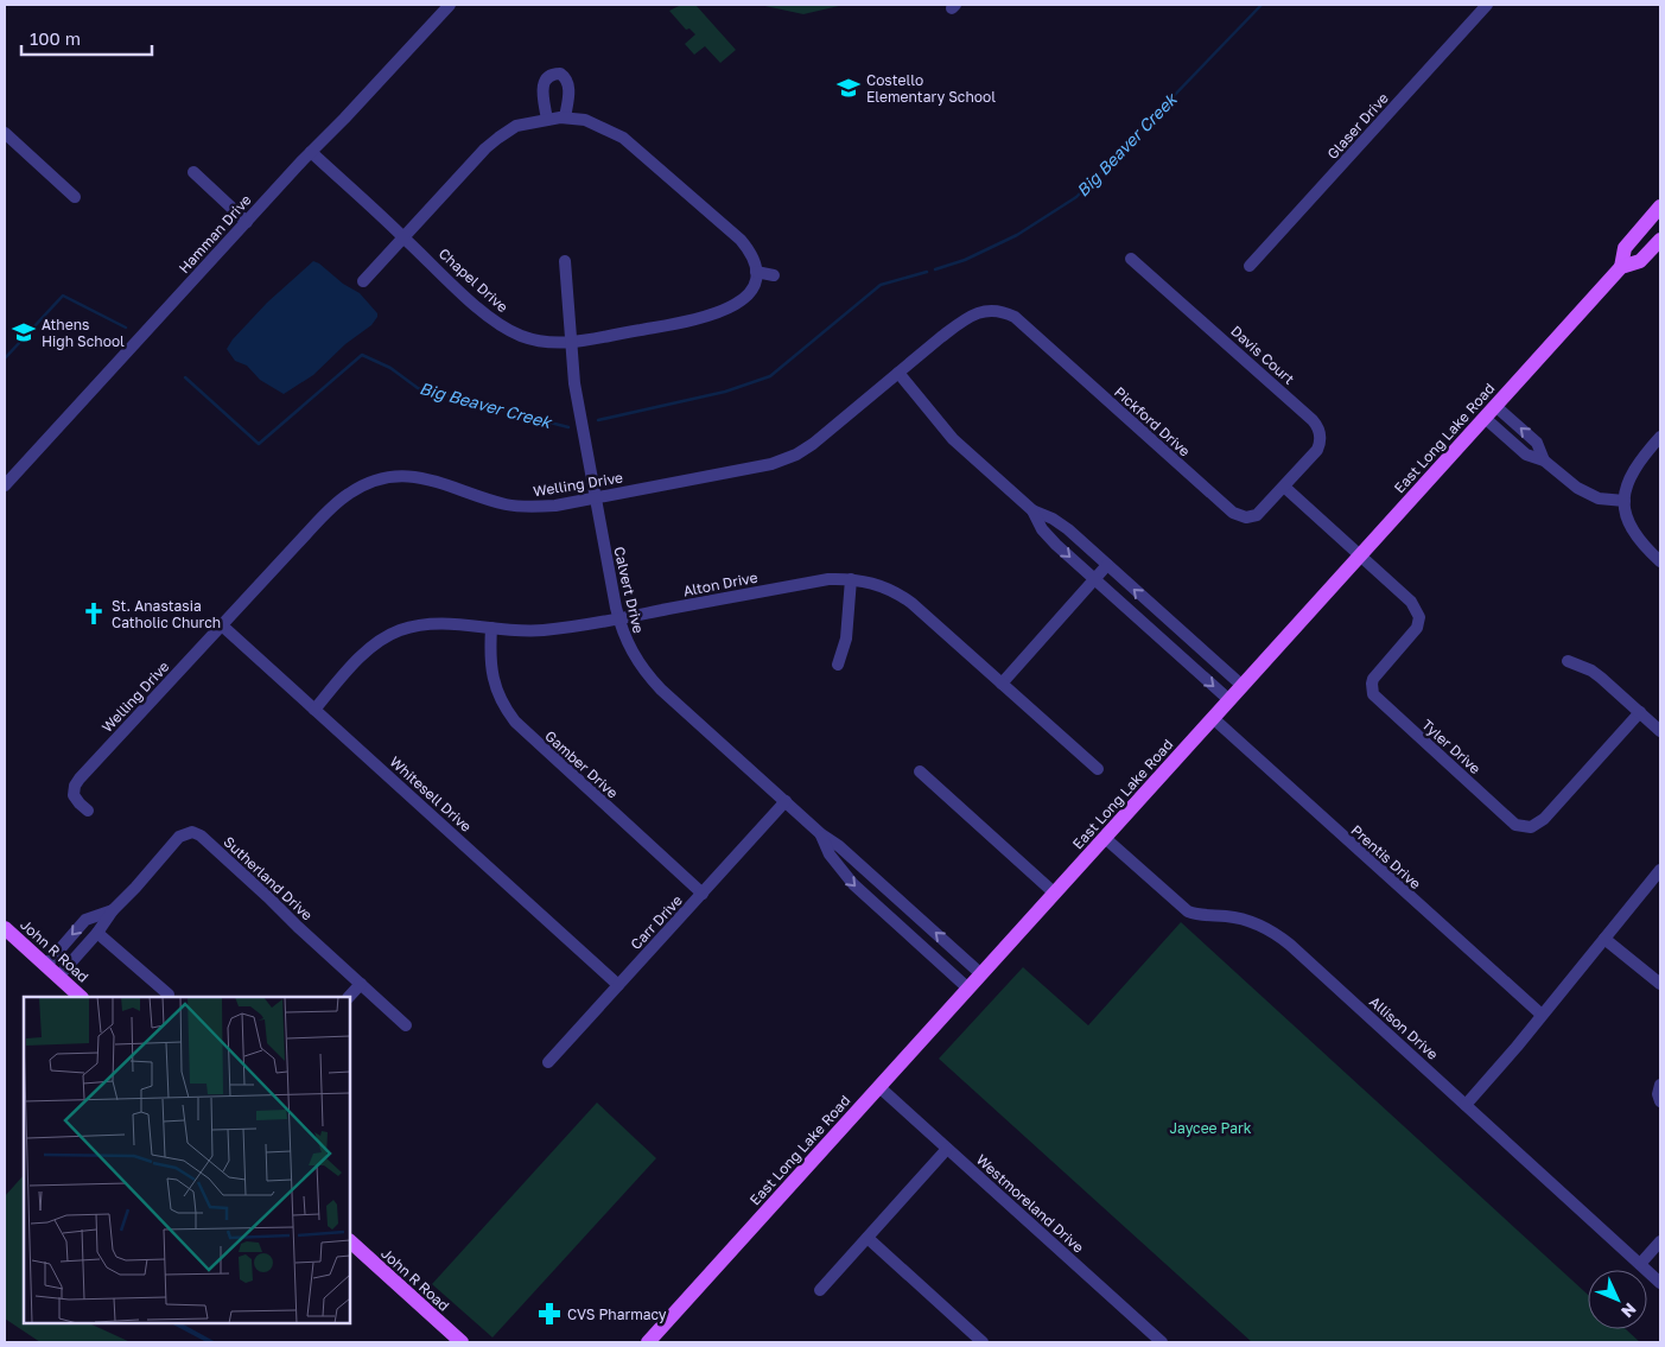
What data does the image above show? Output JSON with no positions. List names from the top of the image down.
{
  "streets": {
    "main road": ["East Long Lake Road", "John R Road"],
    "street": [
      "Glaser Drive",
      "Hamman Drive",
      "Chapel Drive",
      "Davis Court",
      "Pickford Drive",
      "Welling Drive",
      "Alton Drive",
      "Calvert Drive",
      "Tyler Drive",
      "Gamber Drive",
      "Whitesell Drive",
      "Prentis Drive",
      "Sutherland Drive",
      "Carr Drive",
      "Allison Drive",
      "Westmoreland Drive"
    ]
  },
  "crossings": [
    ["Hamman Drive", "Chapel Drive"],
    ["Chapel Drive", "Calvert Drive"],
    ["Davis Court", "Pickford Drive"],
    ["Pickford Drive", "Welling Drive"],
    ["East Long Lake Road", "Calvert Drive"],
    ["East Long Lake Road", "Tyler Drive"],
    ["East Long Lake Road", "Prentis Drive"],
    ["East Long Lake Road", "Allison Drive"],
    ["East Long Lake Road", "Westmoreland Drive"],
    ["Welling Drive", "Calvert Drive"],
    ["Welling Drive", "Whitesell Drive"],
    ["Alton Drive", "Calvert Drive"],
    ["Alton Drive", "Gamber Drive"],
    ["Alton Drive", "Whitesell Drive"],
    ["Calvert Drive", "Carr Drive"],
    ["Gamber Drive", "Carr Drive"],
    ["Whitesell Drive", "Carr Drive"],
    ["Sutherland Drive", "John R Road"]
  ],
  "water": ["Big Beaver Creek"],
  "parks": ["Jaycee Park"],
  "places": {
    "school or university": ["Costello Elementary School", "Athens High School"],
    "church": ["St. Anastasia Catholic Church"],
    "pharmacy": ["CVS Pharmacy"]
  },
  "scale_bar": "100 m",
  "north": "bottom right"
}
